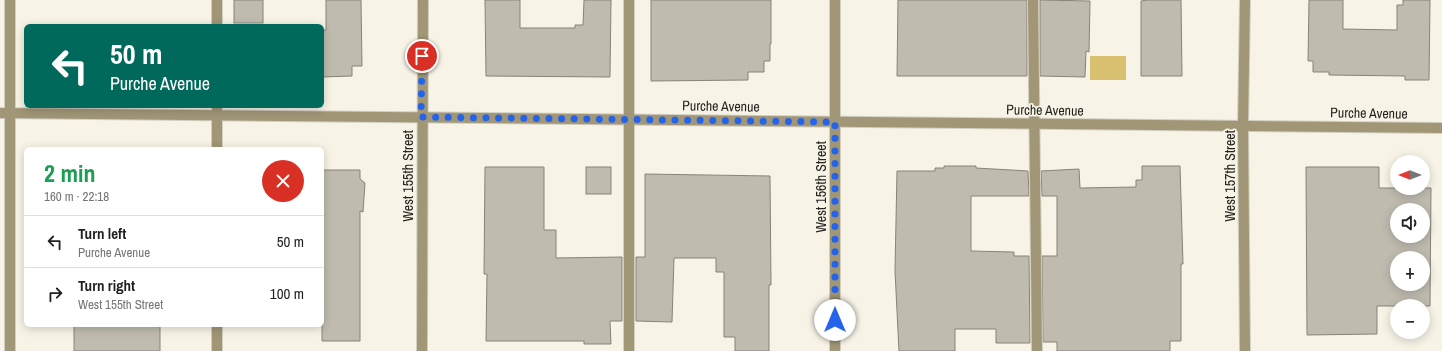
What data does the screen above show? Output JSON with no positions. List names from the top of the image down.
{
  "streets": {
    "street": [
      "Purche Avenue",
      "West 155th Street",
      "West 157th Street",
      "West 156th Street"
    ]
  },
  "crossings": [
    ["Purche Avenue", "West 155th Street"],
    ["Purche Avenue", "West 157th Street"],
    ["Purche Avenue", "West 156th Street"]
  ],
  "north": "left",
  "page": {
    "turn": ["50 m", "Purche Avenue"],
    "heading": ["2 min", "160 m · 22:18"],
    "map_buttons": ["+", "−"],
    "list": [
      {
        "name": "Turn left",
        "note": "Purche Avenue",
        "value": "50 m"
      },
      {
        "name": "Turn right",
        "note": "West 155th Street",
        "value": "100 m"
      }
    ]
  }
}
